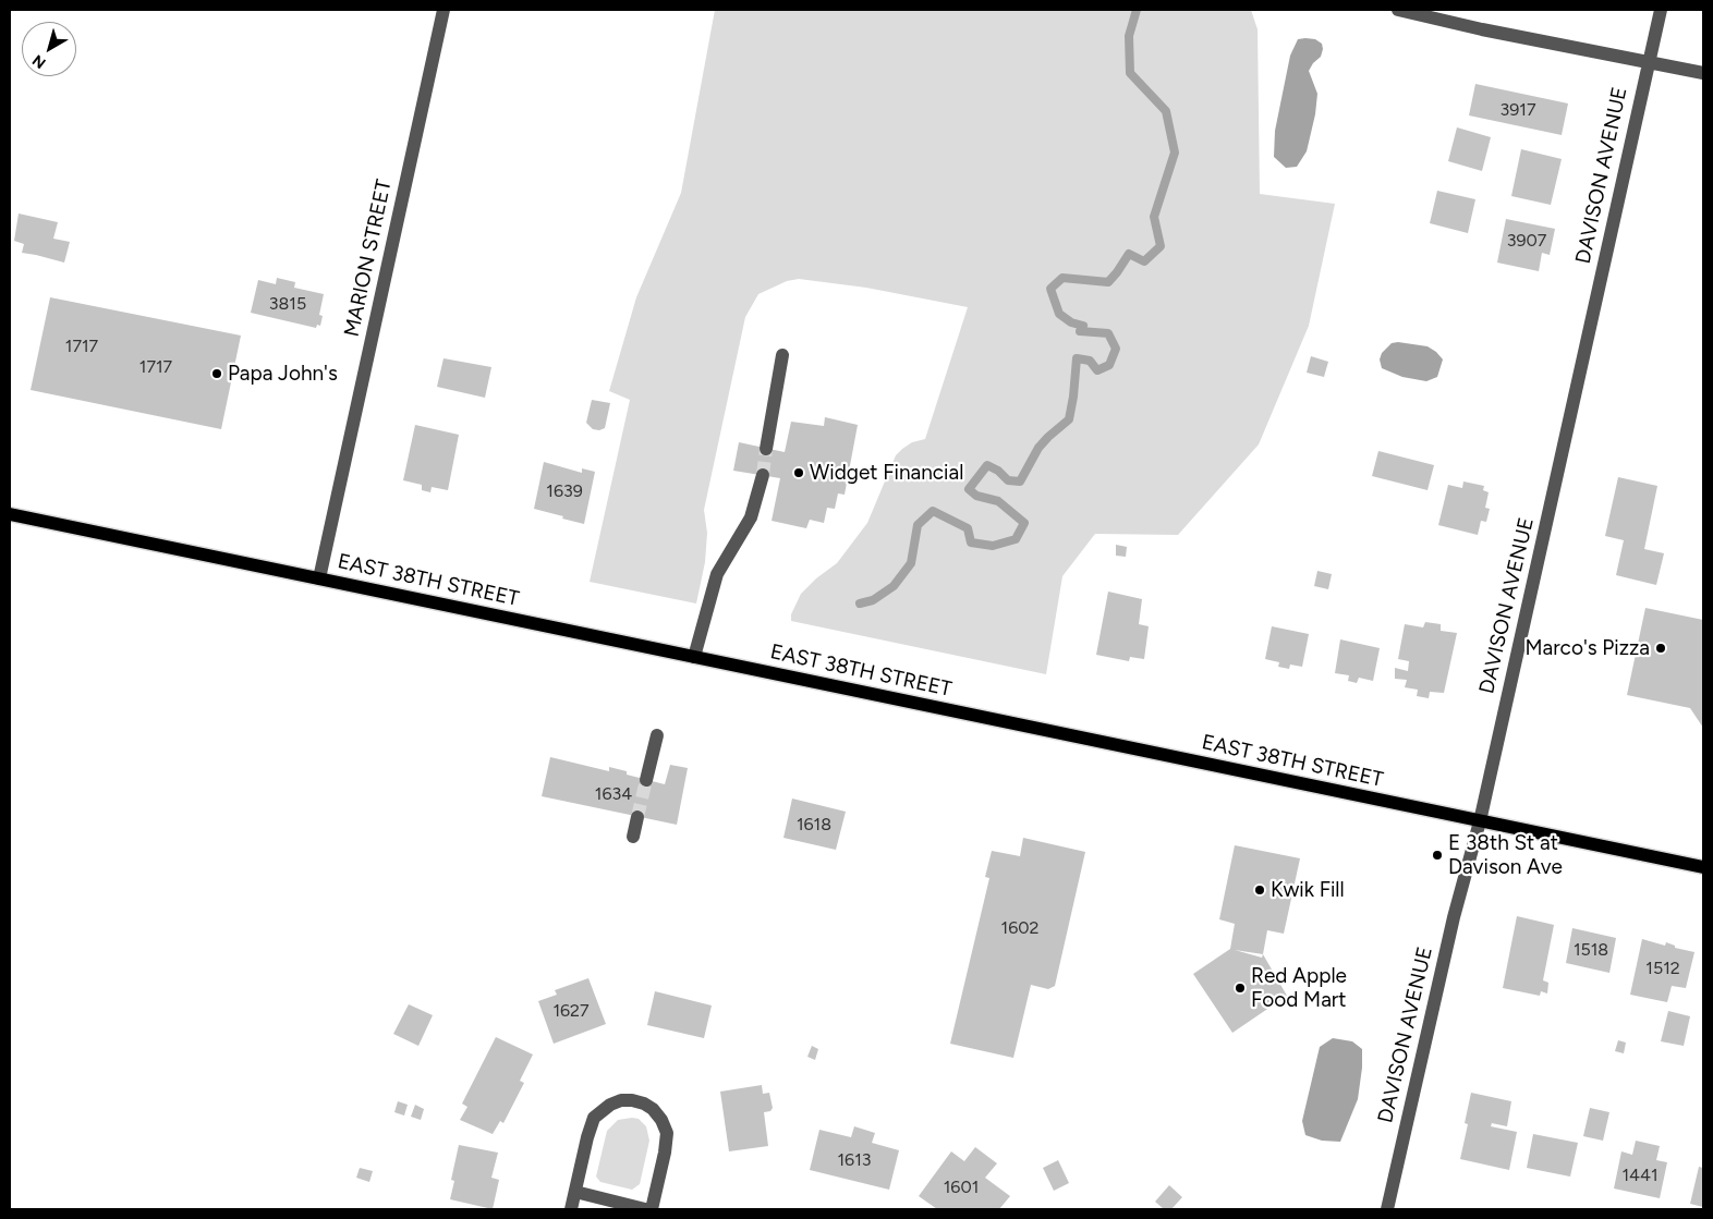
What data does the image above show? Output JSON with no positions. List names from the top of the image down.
{
  "streets": {
    "main road": ["EAST 38TH STREET"],
    "street": ["DAVISON AVENUE", "MARION STREET"]
  },
  "crossings": [
    ["DAVISON AVENUE", "EAST 38TH STREET"],
    ["MARION STREET", "EAST 38TH STREET"]
  ],
  "places": [
    "Papa John's",
    "Widget Financial",
    "Marco's Pizza",
    "E 38th St at Davison Ave",
    "Kwik Fill",
    "Red Apple Food Mart"
  ],
  "house_numbers": [
    "3917",
    "3907",
    "3815",
    "1717",
    "1717",
    "1639",
    "1634",
    "1618",
    "1602",
    "1518",
    "1512",
    "1627",
    "1613",
    "1441",
    "1601"
  ],
  "north": "bottom left"
}
